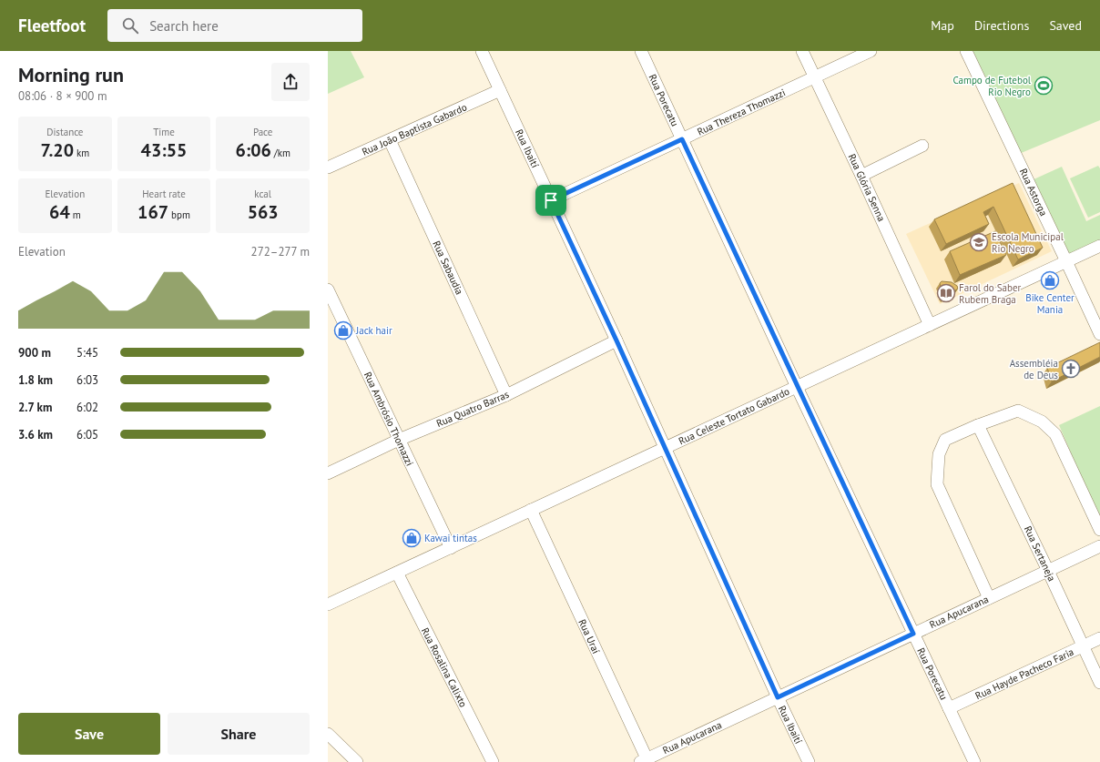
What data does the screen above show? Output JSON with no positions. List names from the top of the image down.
{
  "streets": {
    "street": [
      "Rua Porecatu",
      "Rua Thereza Thomazzi",
      "Rua João Baptista Gabardo",
      "Rua Ibaití",
      "Rua Glória Senna",
      "Rua Astorga",
      "Rua Sabaudia",
      "Rua Quatro Barras",
      "Rua Celeste Tortato Gabardo",
      "Rua Ambrósio Thomazzi",
      "Rua Sertaneja",
      "Rua Apucarana",
      "Rua Uraí",
      "Rua Rosalina Calixto",
      "Rua Hayde Pacheco Faria"
    ]
  },
  "crossings": [
    ["Rua Porecatu", "Rua Thereza Thomazzi"],
    ["Rua Porecatu", "Rua Celeste Tortato Gabardo"],
    ["Rua Porecatu", "Rua Apucarana"],
    ["Rua Porecatu", "Rua Hayde Pacheco Faria"],
    ["Rua Thereza Thomazzi", "Rua Ibaití"],
    ["Rua Thereza Thomazzi", "Rua Glória Senna"],
    ["Rua João Baptista Gabardo", "Rua Ibaití"],
    ["Rua João Baptista Gabardo", "Rua Sabaudia"],
    ["Rua Ibaití", "Rua Quatro Barras"],
    ["Rua Ibaití", "Rua Celeste Tortato Gabardo"],
    ["Rua Ibaití", "Rua Apucarana"],
    ["Rua Glória Senna", "Rua Celeste Tortato Gabardo"],
    ["Rua Astorga", "Rua Celeste Tortato Gabardo"],
    ["Rua Sabaudia", "Rua Quatro Barras"],
    ["Rua Quatro Barras", "Rua Ambrósio Thomazzi"],
    ["Rua Celeste Tortato Gabardo", "Rua Ambrósio Thomazzi"],
    ["Rua Celeste Tortato Gabardo", "Rua Uraí"],
    ["Rua Celeste Tortato Gabardo", "Rua Rosalina Calixto"],
    ["Rua Sertaneja", "Rua Apucarana"],
    ["Rua Sertaneja", "Rua Hayde Pacheco Faria"],
    ["Rua Apucarana", "Rua Uraí"]
  ],
  "places": {
    "sports": ["Campo de Futebol Rio Negro"],
    "school or university": ["Escola Municipal Rio Negro"],
    "shop": ["Bike Center Mania", "Jack hair", "Kawai tintas"],
    "library": ["Farol do Saber Rubem Braga"],
    "church": ["Assembléia de Deus"]
  },
  "page": {
    "header": "Fleetfoot",
    "search": "Search here",
    "nav": ["Map", "Directions", "Saved"],
    "heading": ["Morning run", "08:06 · 8 × 900 m"],
    "stats": [
      ["Distance", "7.20 km"],
      ["Time", "43:55"],
      ["Pace", "6:06 /km"],
      ["Elevation", "64 m"],
      ["Heart rate", "167 bpm"],
      ["kcal", "563"]
    ],
    "chart": ["Elevation", "272–277 m"],
    "list": [
      {
        "name": "900 m",
        "note": "5:45"
      },
      {
        "name": "1.8 km",
        "note": "6:03"
      },
      {
        "name": "2.7 km",
        "note": "6:02"
      },
      {
        "name": "3.6 km",
        "note": "6:05"
      }
    ],
    "buttons": ["Save", "Share"]
  }
}
